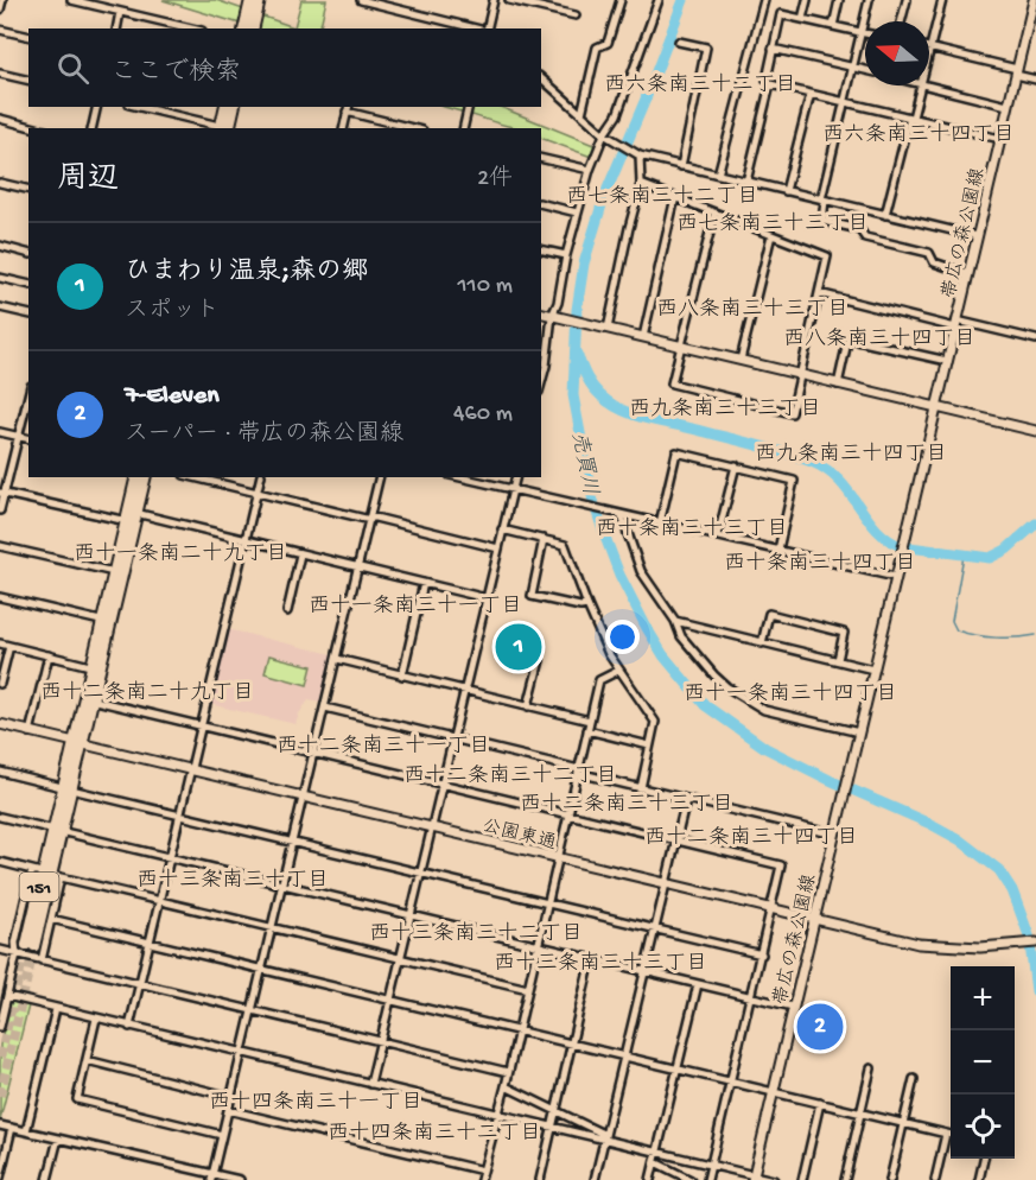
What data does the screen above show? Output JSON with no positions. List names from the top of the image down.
{
  "streets": {
    "main road": ["151"],
    "street": ["帯広の森公園線", "公園東通"]
  },
  "crossings": [
    ["帯広の森公園線", "公園東通"],
    ["公園東通", "151"]
  ],
  "districts": [
    "西六条南三十二丁目",
    "西六条南三十四丁目",
    "西七条南三十二丁目",
    "西七条南三十三丁目",
    "西八条南三十三丁目",
    "西八条南三十四丁目",
    "西九条南三十三丁目",
    "西九条南三十四丁目",
    "西十条南三十三丁目",
    "西十一条南二十九丁目",
    "西十条南三十四丁目",
    "西十一条南三十一丁目",
    "西十二条南二十九丁目",
    "西十一条南三十四丁目",
    "西十二条南三十一丁目",
    "西十二条南三十二丁目",
    "西十二条南三十三丁目",
    "西十二条南三十四丁目",
    "西十三条南三十丁目",
    "西十三条南三十二丁目",
    "西十三条南三十三丁目",
    "西十四条南三十一丁目",
    "西十四条南三十二丁目"
  ],
  "water": ["売買川"],
  "north": "left",
  "page": {
    "search": "ここで検索",
    "heading": ["周辺", "2件"],
    "list": [
      {
        "mark": "1",
        "name": "ひまわり温泉;森の郷",
        "note": "スポット",
        "value": "110 m"
      },
      {
        "mark": "2",
        "name": "7-Eleven",
        "note": "スーパー · 帯広の森公園線",
        "value": "460 m"
      }
    ],
    "pins": ["1", "2"],
    "map_buttons": ["+", "−"]
  }
}
